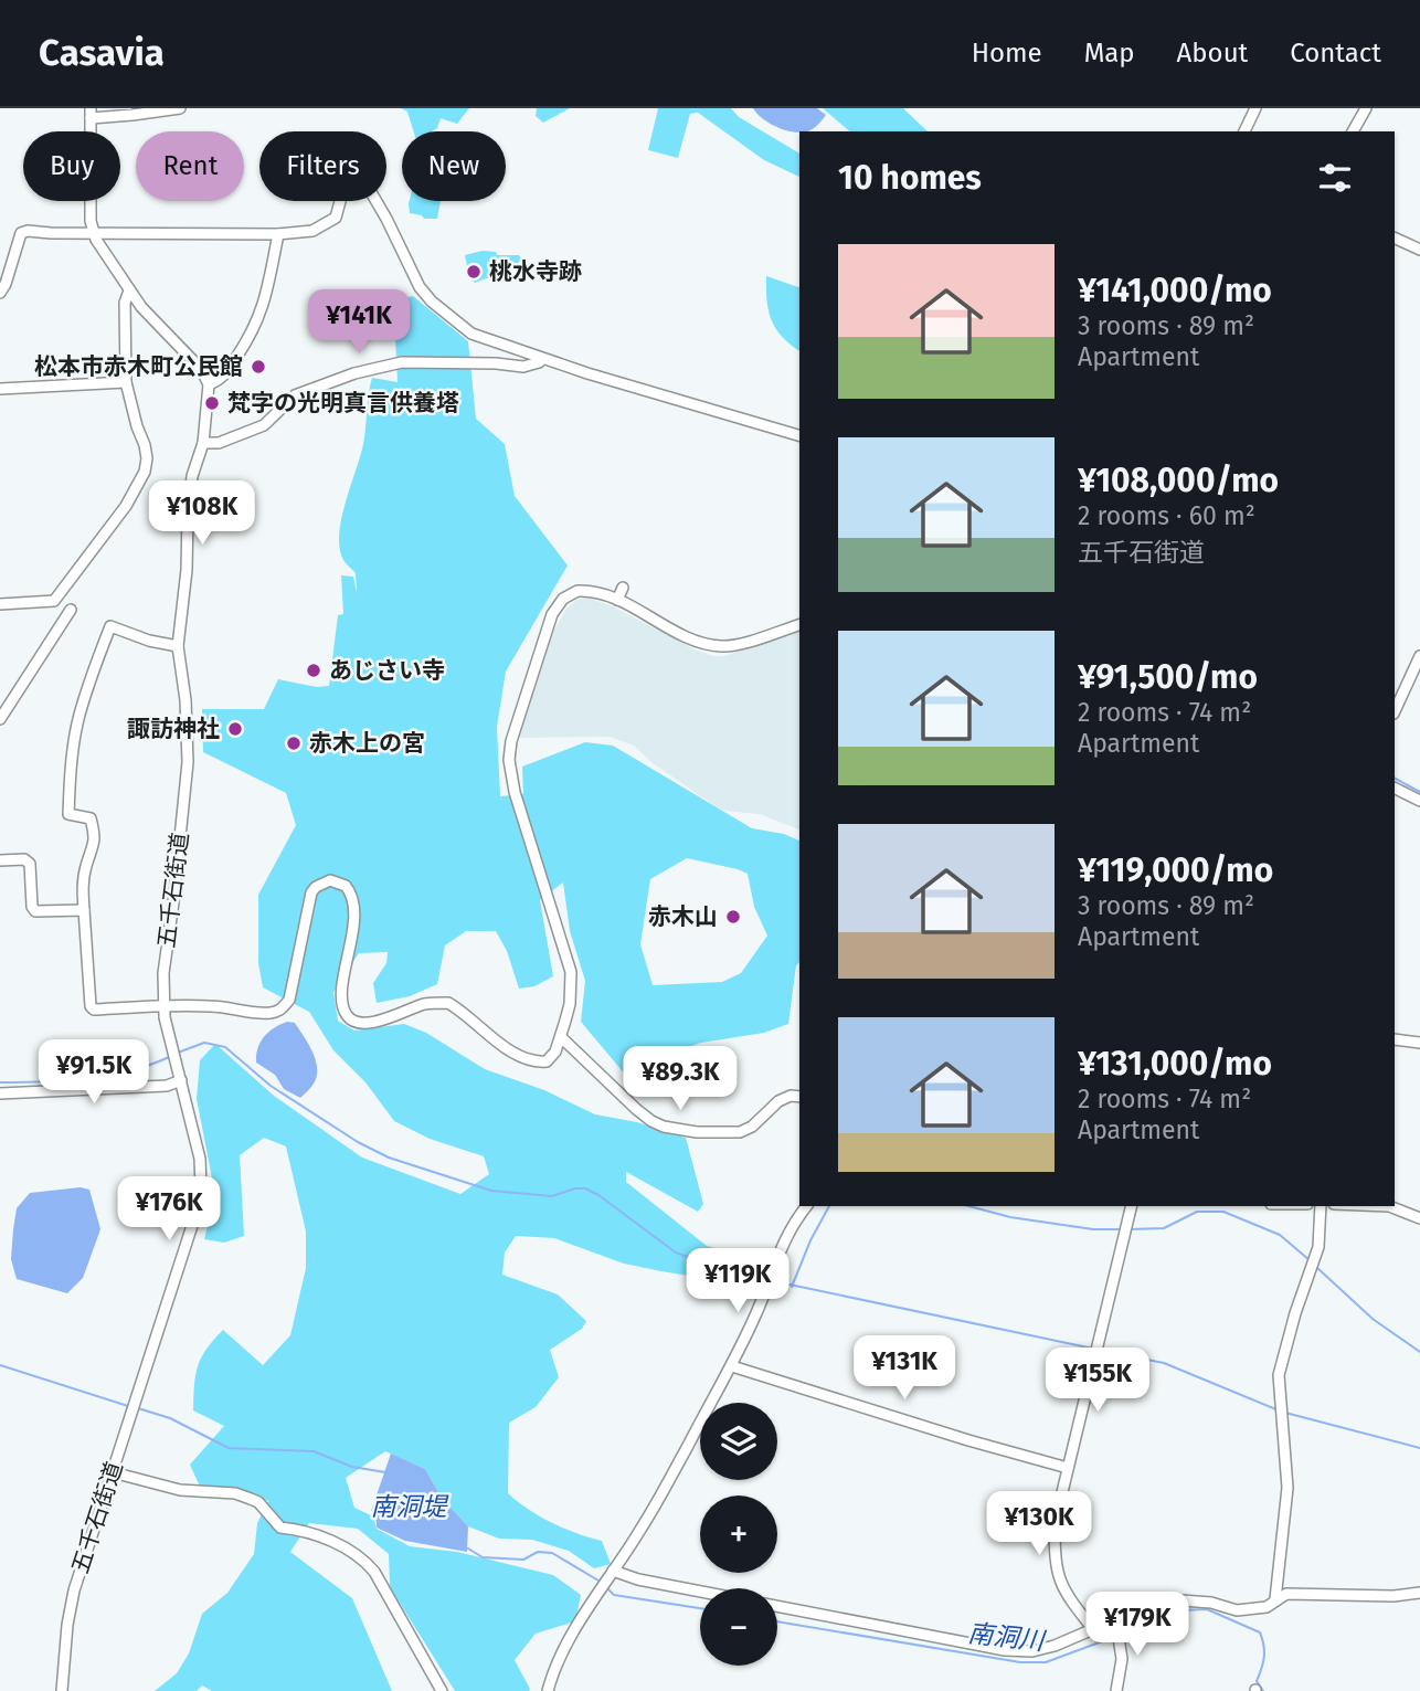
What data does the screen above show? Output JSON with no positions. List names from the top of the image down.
{
  "streets": {
    "street": ["五千石街道"]
  },
  "water": ["南洞堤", "南洞川"],
  "places": [
    "桃水寺跡",
    "松本市赤木町公民館",
    "梵字の光明真言供養塔",
    "あじさい寺",
    "諏訪神社",
    "赤木上の宮",
    "赤木山"
  ],
  "page": {
    "header": "Casavia",
    "nav": [
      "Home",
      "Map",
      "About",
      "Contact"
    ],
    "chip": [
      "Buy",
      "Rent",
      "Filters",
      "New"
    ],
    "heading": "10 homes",
    "list": [
      {
        "name": "¥141,000/mo",
        "note": "3 rooms · 89 m² · Apartment"
      },
      {
        "name": "¥108,000/mo",
        "note": "2 rooms · 60 m² · 五千石街道"
      },
      {
        "name": "¥91,500/mo",
        "note": "2 rooms · 74 m² · Apartment"
      },
      {
        "name": "¥119,000/mo",
        "note": "3 rooms · 89 m² · Apartment"
      },
      {
        "name": "¥131,000/mo",
        "note": "2 rooms · 74 m² · Apartment"
      }
    ],
    "price": [
      "¥141K",
      "¥108K",
      "¥91.5K",
      "¥89.3K",
      "¥176K",
      "¥119K",
      "¥131K",
      "¥155K",
      "¥130K",
      "¥179K"
    ],
    "map_buttons": ["+", "−"]
  }
}
